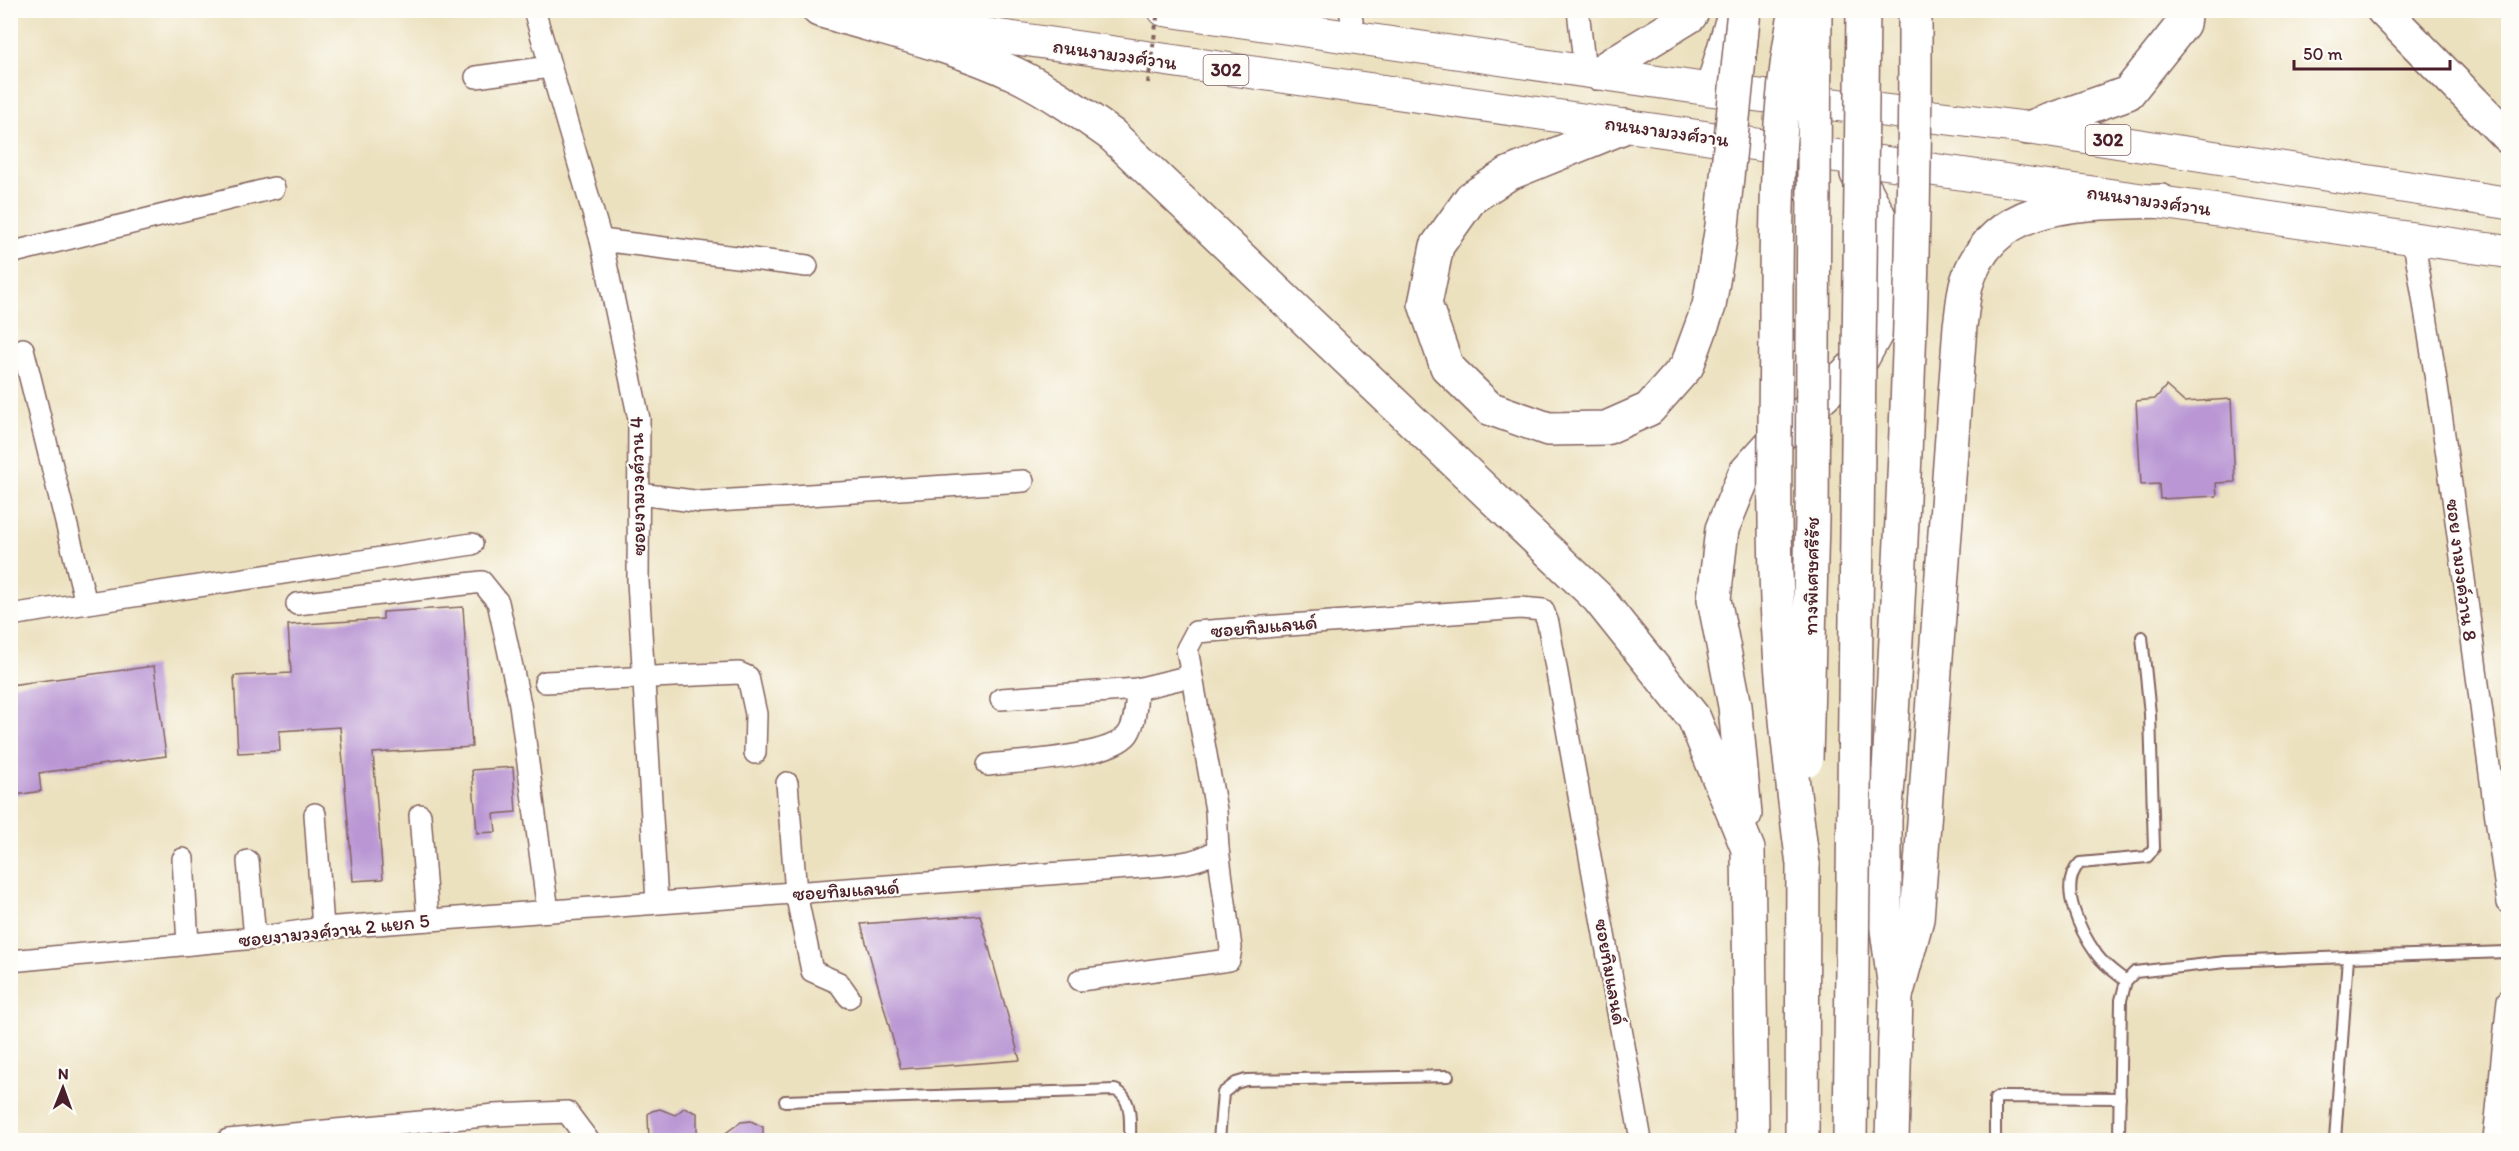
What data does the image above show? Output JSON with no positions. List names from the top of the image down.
{
  "streets": {
    "highway": ["ทางพิเศษศรีรัช"],
    "main road": ["ถนนงามวงศ์วาน", "302"],
    "street": [
      "ซอยงามวงศ์วาน 4",
      "ซอย งามวงค์วาน 8",
      "ซอยทิมแลนด์",
      "ซอยงามวงศ์วาน 2 แยก 5"
    ]
  },
  "crossings": [
    ["ถนนงามวงศ์วาน", "ซอย งามวงค์วาน 8"],
    ["ซอยงามวงศ์วาน 4", "ซอยทิมแลนด์"],
    ["ซอยงามวงศ์วาน 4", "ซอยงามวงศ์วาน 2 แยก 5"],
    ["ซอยทิมแลนด์", "ซอยงามวงศ์วาน 2 แยก 5"]
  ],
  "scale_bar": "50 m",
  "north": "top"
}
